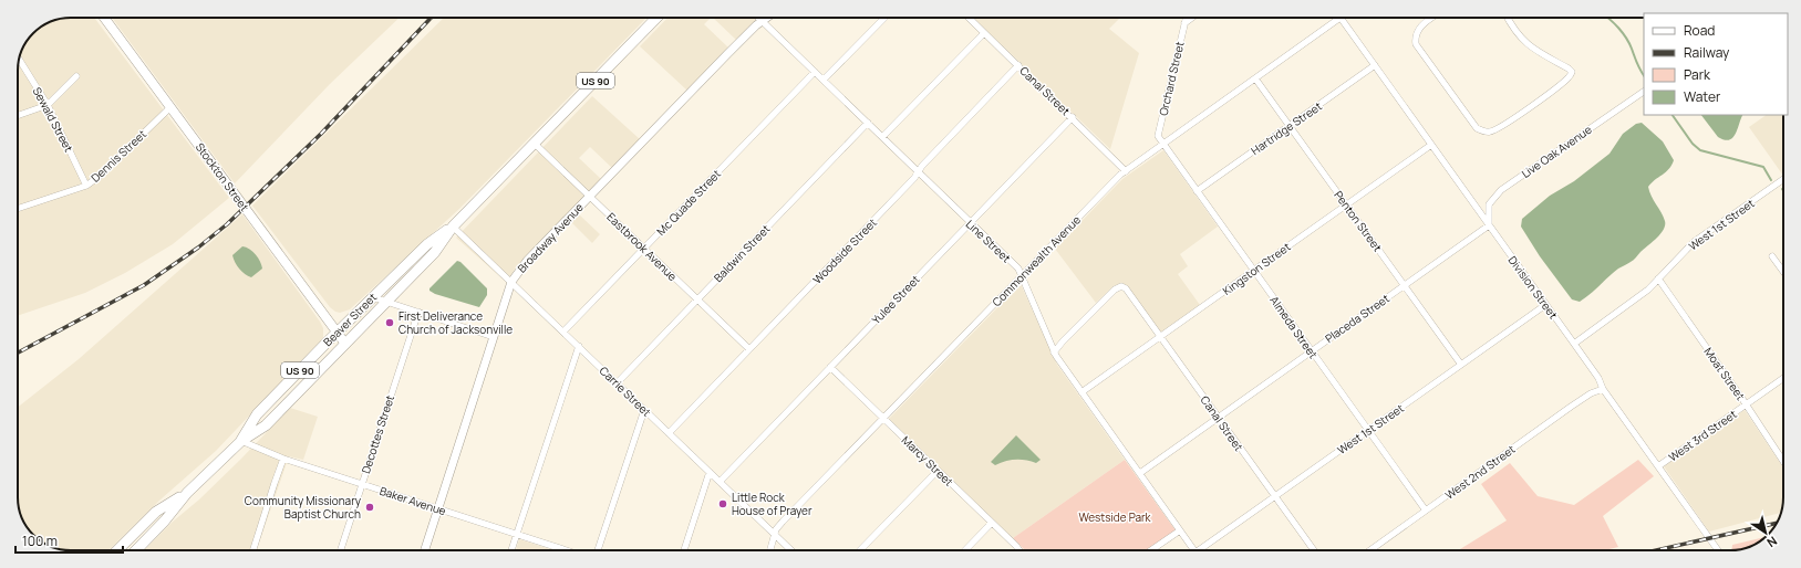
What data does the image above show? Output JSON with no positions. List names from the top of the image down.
{
  "streets": {
    "main road": ["US 90", "Stockton Street", "Beaver Street"],
    "street": [
      "Orchard Street",
      "Canal Street",
      "Sewald Street",
      "Hartridge Street",
      "Live Oak Avenue",
      "Dennis Street",
      "Mc Quade Street",
      "Penton Street",
      "West 1st Street",
      "Broadway Avenue",
      "Line Street",
      "Eastbrook Avenue",
      "Woodside Street",
      "Baldwin Street",
      "Commonwealth Avenue",
      "Kingston Street",
      "Division Street",
      "Yulee Street",
      "Placeda Street",
      "Almeda Street",
      "Moat Street",
      "Carrie Street",
      "Decottes Street",
      "West 3rd Street",
      "Marcy Street",
      "West 2nd Street",
      "Baker Avenue"
    ]
  },
  "crossings": [
    ["Orchard Street", "Commonwealth Avenue"],
    ["Orchard Street", "Almeda Street"],
    ["Canal Street", "West 1st Street"],
    ["Canal Street", "Line Street"],
    ["Canal Street", "Woodside Street"],
    ["Canal Street", "Commonwealth Avenue"],
    ["Canal Street", "Kingston Street"],
    ["Canal Street", "Yulee Street"],
    ["Canal Street", "Placeda Street"],
    ["Sewald Street", "Dennis Street"],
    ["Hartridge Street", "Penton Street"],
    ["Hartridge Street", "Division Street"],
    ["Hartridge Street", "Almeda Street"],
    ["Live Oak Avenue", "Division Street"],
    ["Live Oak Avenue", "Placeda Street"],
    ["Dennis Street", "Stockton Street"],
    ["Stockton Street", "Beaver Street"],
    ["Mc Quade Street", "Line Street"],
    ["Mc Quade Street", "Eastbrook Avenue"],
    ["Mc Quade Street", "Carrie Street"],
    ["Penton Street", "West 1st Street"],
    ["Penton Street", "Commonwealth Avenue"],
    ["Penton Street", "Kingston Street"],
    ["Penton Street", "Placeda Street"],
    ["West 1st Street", "Division Street"],
    ["West 1st Street", "Almeda Street"],
    ["West 1st Street", "Moat Street"],
    ["Broadway Avenue", "Line Street"],
    ["Broadway Avenue", "Eastbrook Avenue"],
    ["Broadway Avenue", "Carrie Street"],
    ["Broadway Avenue", "Baker Avenue"],
    ["Line Street", "Woodside Street"],
    ["Line Street", "Baldwin Street"],
    ["Line Street", "Commonwealth Avenue"],
    ["Line Street", "Kingston Street"],
    ["Line Street", "Yulee Street"],
    ["Line Street", "Placeda Street"],
    ["Eastbrook Avenue", "Woodside Street"],
    ["Eastbrook Avenue", "Baldwin Street"],
    ["Eastbrook Avenue", "Beaver Street"],
    ["Woodside Street", "Carrie Street"],
    ["Baldwin Street", "Carrie Street"],
    ["Commonwealth Avenue", "Division Street"],
    ["Commonwealth Avenue", "Almeda Street"],
    ["Commonwealth Avenue", "Carrie Street"],
    ["Commonwealth Avenue", "Marcy Street"],
    ["Kingston Street", "Division Street"],
    ["Kingston Street", "Almeda Street"],
    ["Division Street", "Placeda Street"],
    ["Division Street", "West 3rd Street"],
    ["Division Street", "West 2nd Street"],
    ["Yulee Street", "Carrie Street"],
    ["Yulee Street", "Marcy Street"],
    ["Placeda Street", "Almeda Street"],
    ["Beaver Street", "Carrie Street"],
    ["Beaver Street", "Baker Avenue"],
    ["Almeda Street", "West 2nd Street"],
    ["Moat Street", "West 3rd Street"],
    ["Decottes Street", "Baker Avenue"]
  ],
  "parks": ["Westside Park"],
  "places": ["First Deliverance Church of Jacksonville", "Little Rock House of Prayer", "Community Missionary Baptist Church"],
  "legend": [
    "Road",
    "Railway",
    "Park",
    "Water"
  ],
  "scale_bar": "100 m",
  "north": "bottom right"
}
